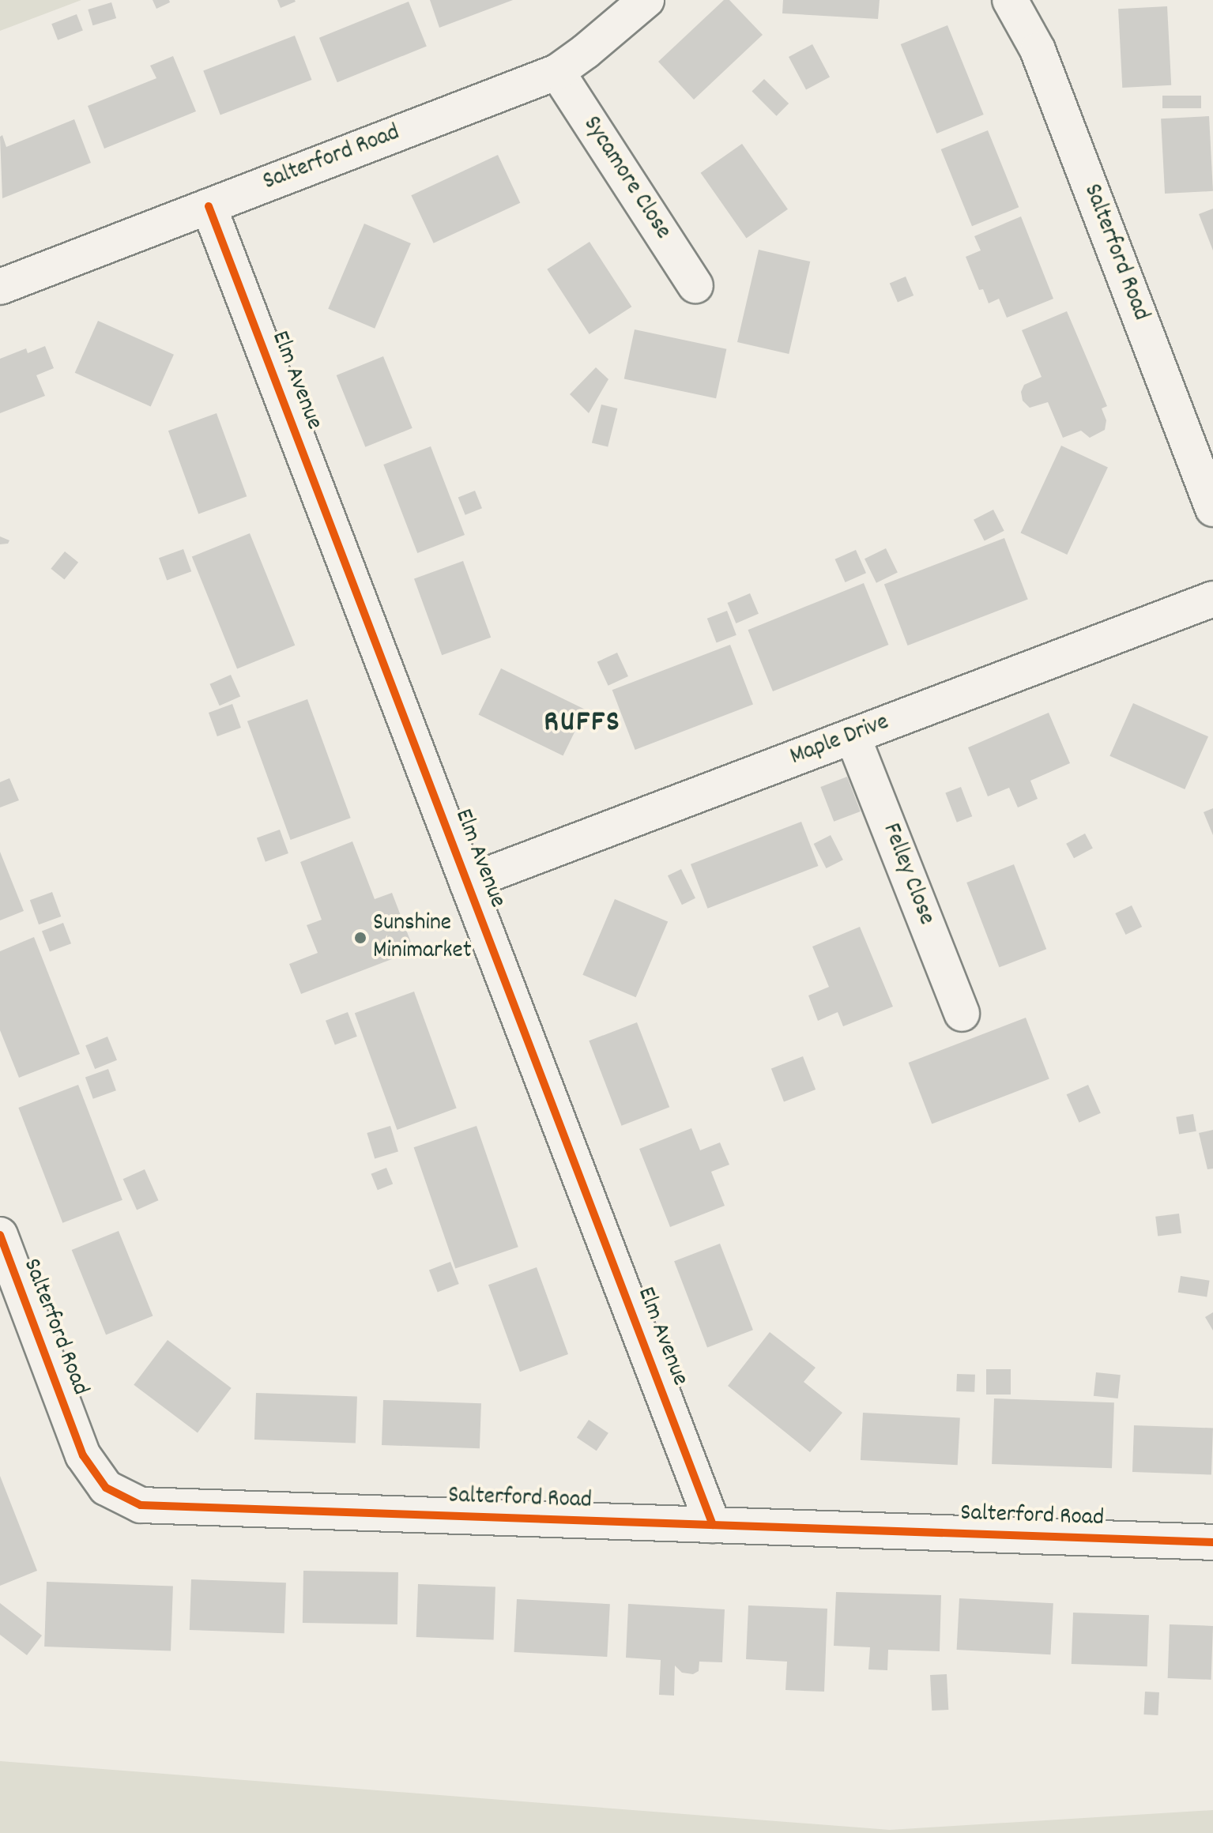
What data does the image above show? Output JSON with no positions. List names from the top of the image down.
{
  "streets": {
    "street": [
      "Salterford Road",
      "Sycamore Close",
      "Elm Avenue",
      "Maple Drive",
      "Felley Close"
    ]
  },
  "crossings": [
    ["Salterford Road", "Sycamore Close"],
    ["Salterford Road", "Elm Avenue"],
    ["Elm Avenue", "Maple Drive"],
    ["Maple Drive", "Felley Close"]
  ],
  "districts": ["RUFFS"],
  "places": ["Sunshine Minimarket"]
}
